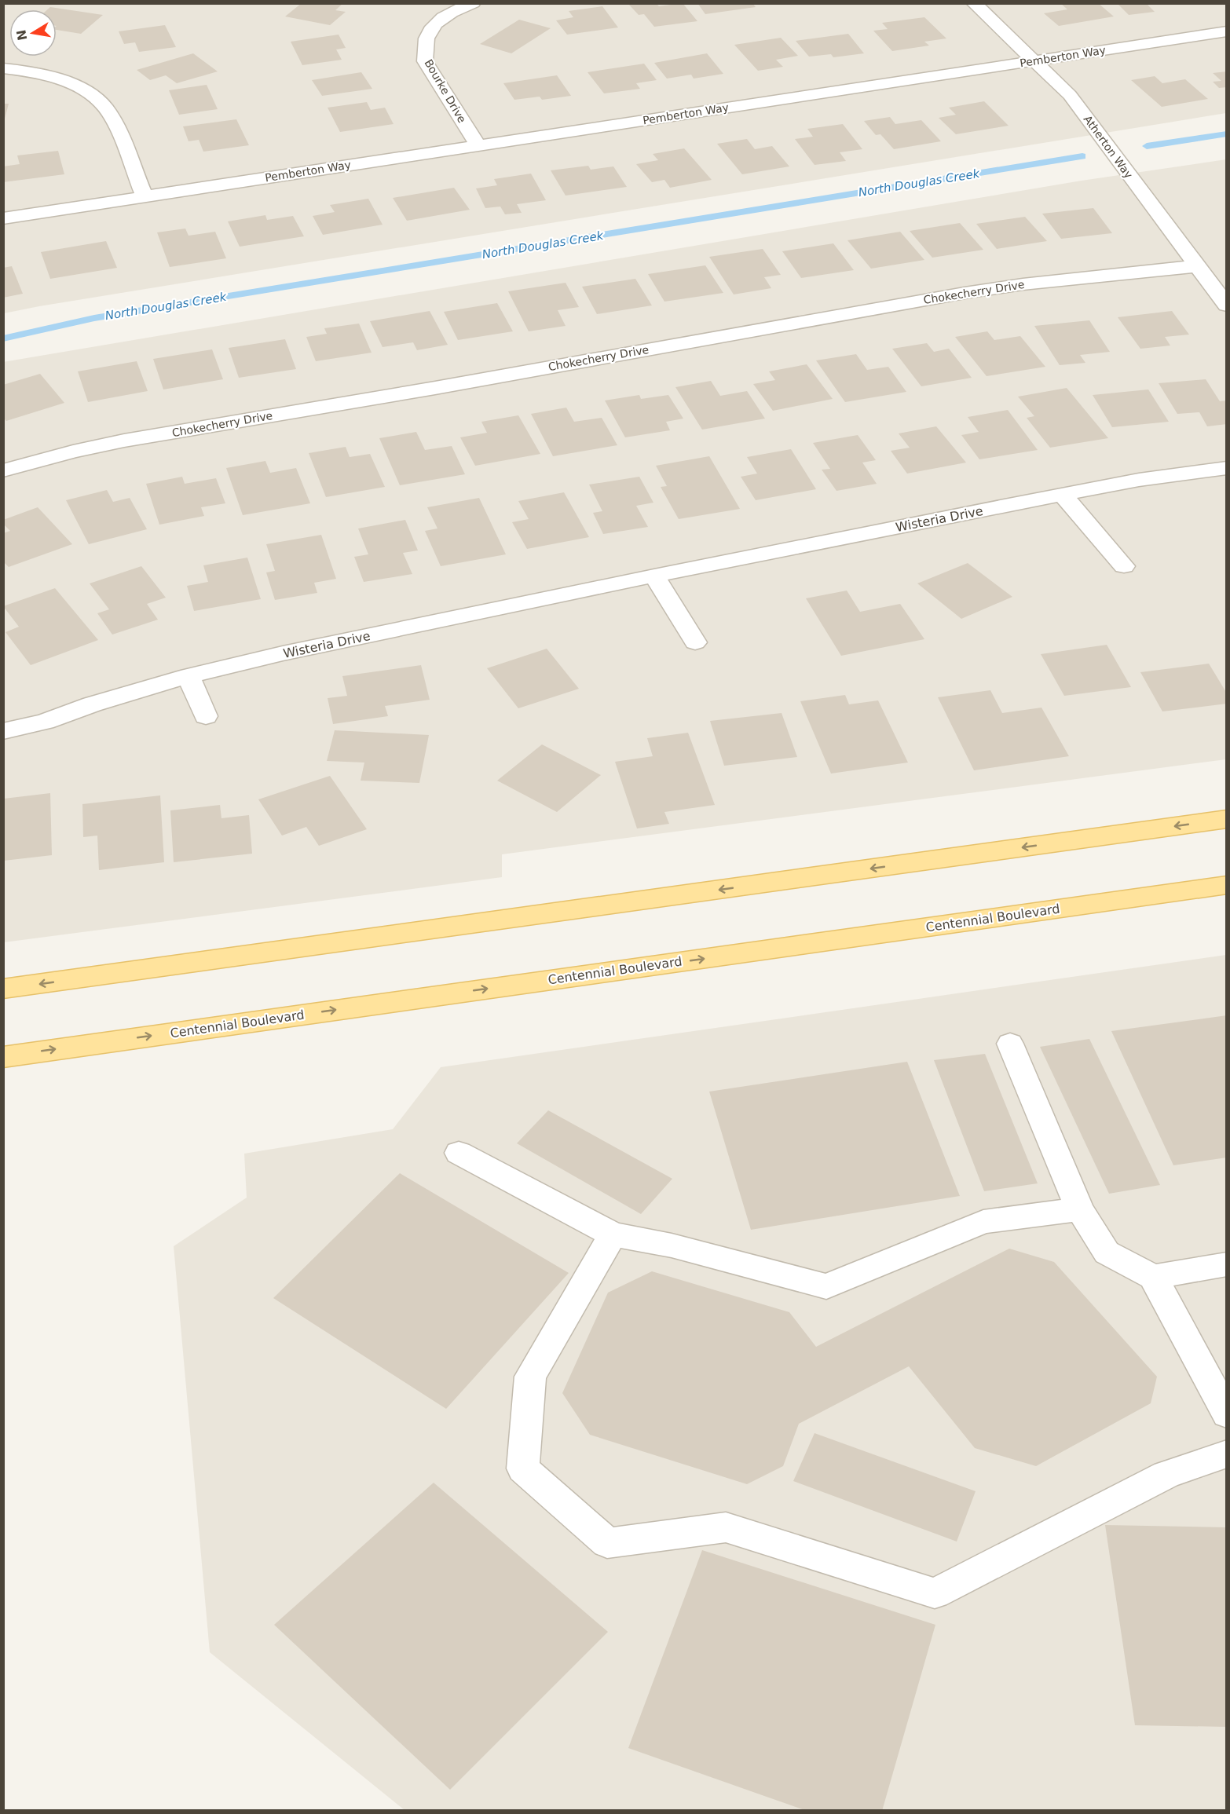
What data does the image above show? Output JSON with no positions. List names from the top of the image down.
{
  "streets": {
    "main road": ["Centennial Boulevard"],
    "street": [
      "Pemberton Way",
      "Bourke Drive",
      "Atherton Way",
      "Chokecherry Drive",
      "Wisteria Drive"
    ]
  },
  "crossings": [
    ["Pemberton Way", "Bourke Drive"],
    ["Pemberton Way", "Atherton Way"],
    ["Atherton Way", "Chokecherry Drive"]
  ],
  "water": ["North Douglas Creek"],
  "north": "left"
}
